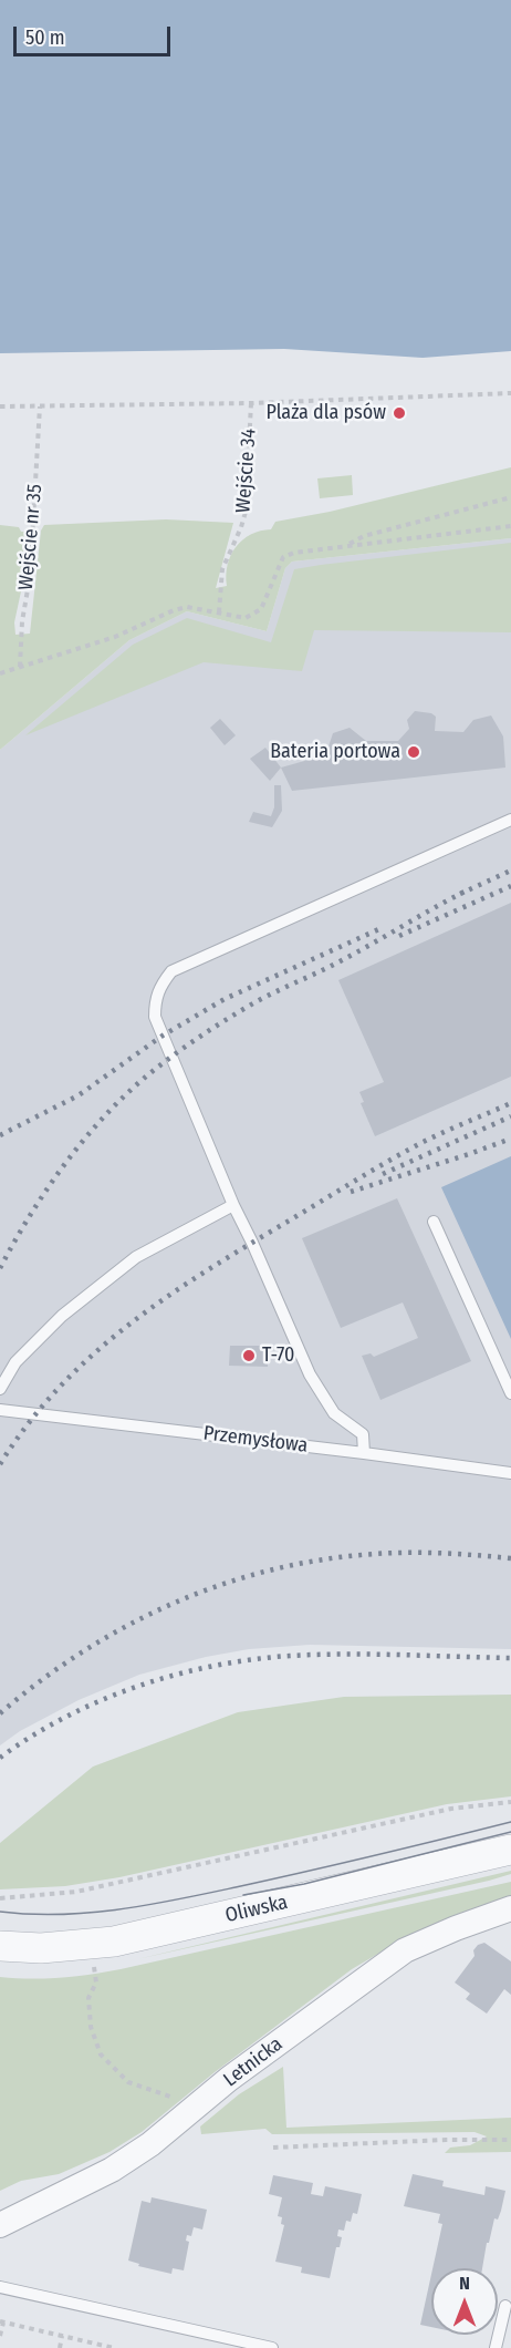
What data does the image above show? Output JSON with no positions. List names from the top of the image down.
{
  "streets": {
    "street": ["Oliwska", "Letnicka"],
    "lane": ["Przemysłowa"],
    "path": ["Wejście 34", "Wejście nr 35"]
  },
  "places": ["Plaża dla psów", "Bateria portowa", "T-70"],
  "scale_bar": "50 m",
  "north": "top"
}
